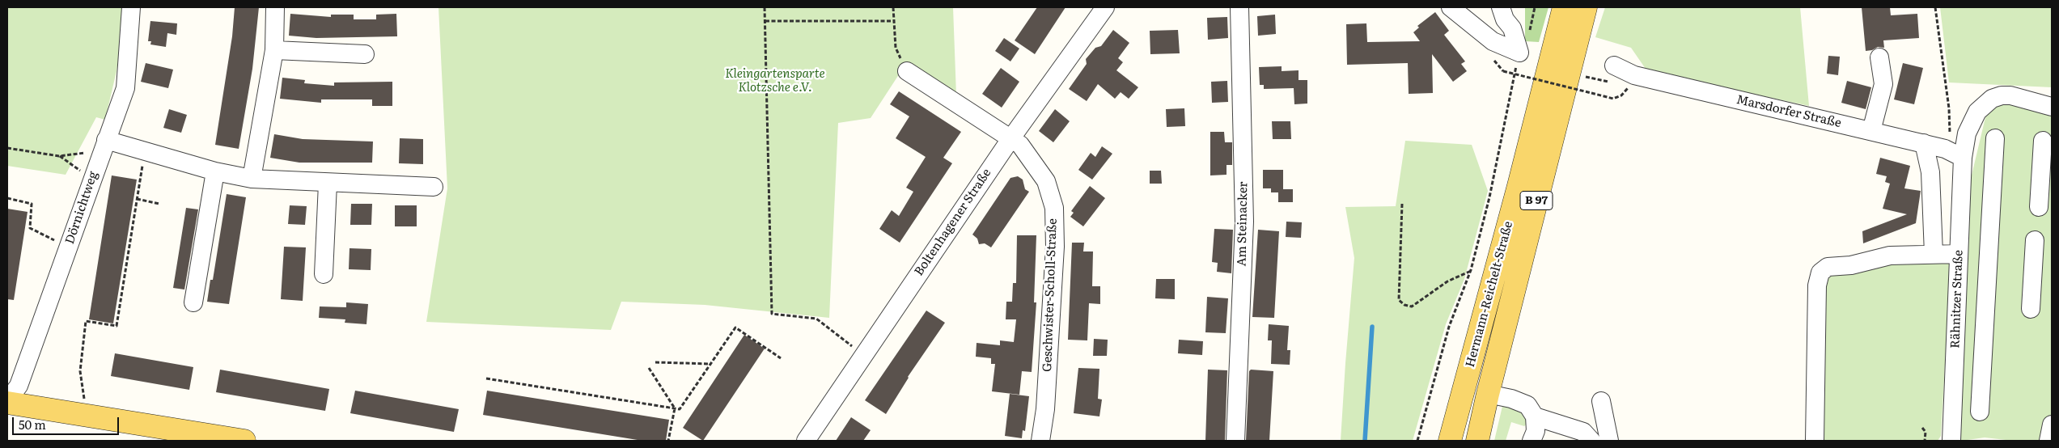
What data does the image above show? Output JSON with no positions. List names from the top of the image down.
{
  "streets": {
    "main road": ["B 97", "Hermann-Reichelt-Straße"],
    "street": [
      "Marsdorfer Straße",
      "Dörnichtweg",
      "Boltenhagener Straße",
      "Am Steinacker",
      "Geschwister-Scholl-Straße",
      "Rähnitzer Straße"
    ]
  },
  "crossings": [
    ["Marsdorfer Straße", "Rähnitzer Straße"],
    ["Boltenhagener Straße", "Geschwister-Scholl-Straße"]
  ],
  "parks": ["Kleingartensparte Klotzsche e.V."],
  "scale_bar": "50 m"
}
